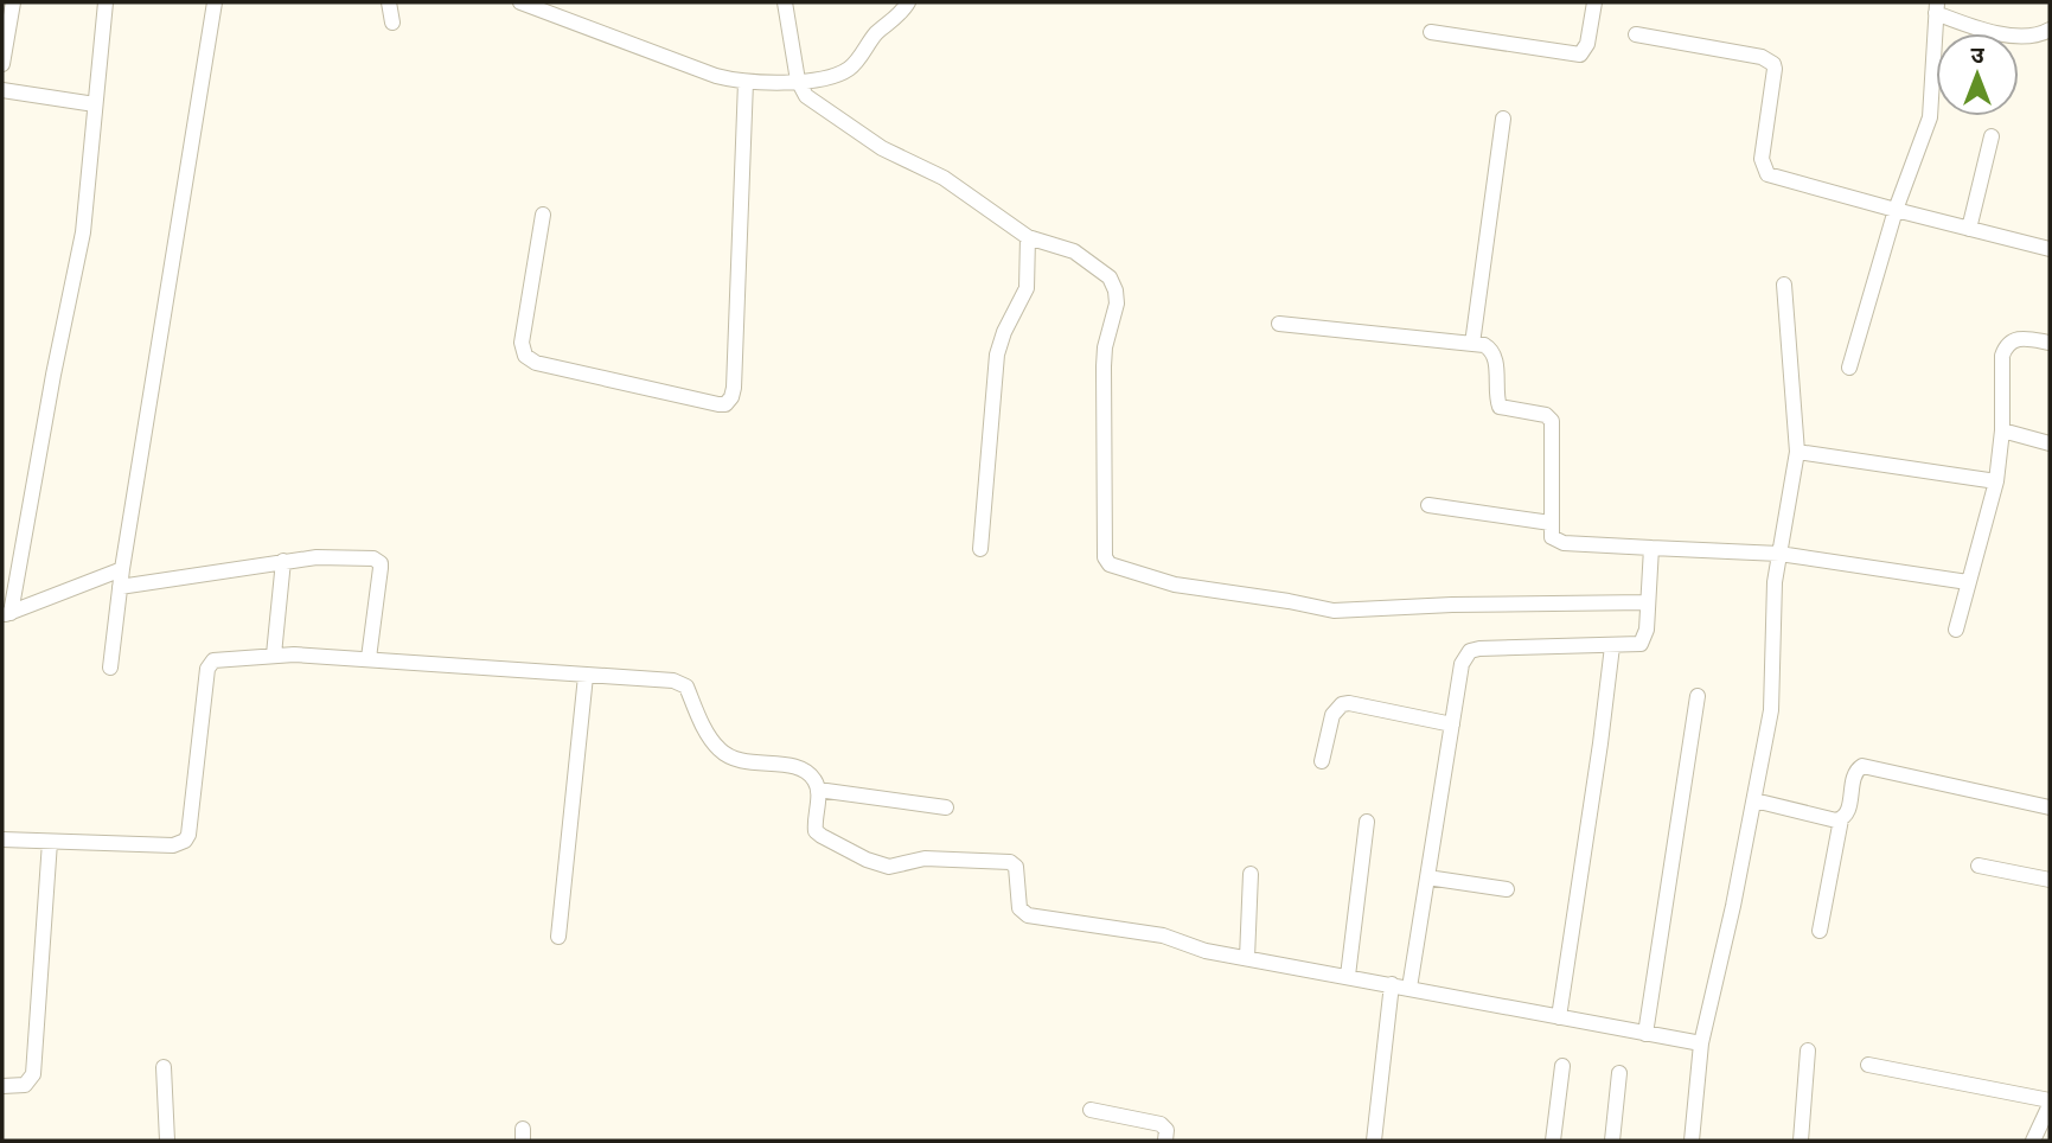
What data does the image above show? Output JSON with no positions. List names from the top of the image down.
{
  "north": "top"
}
